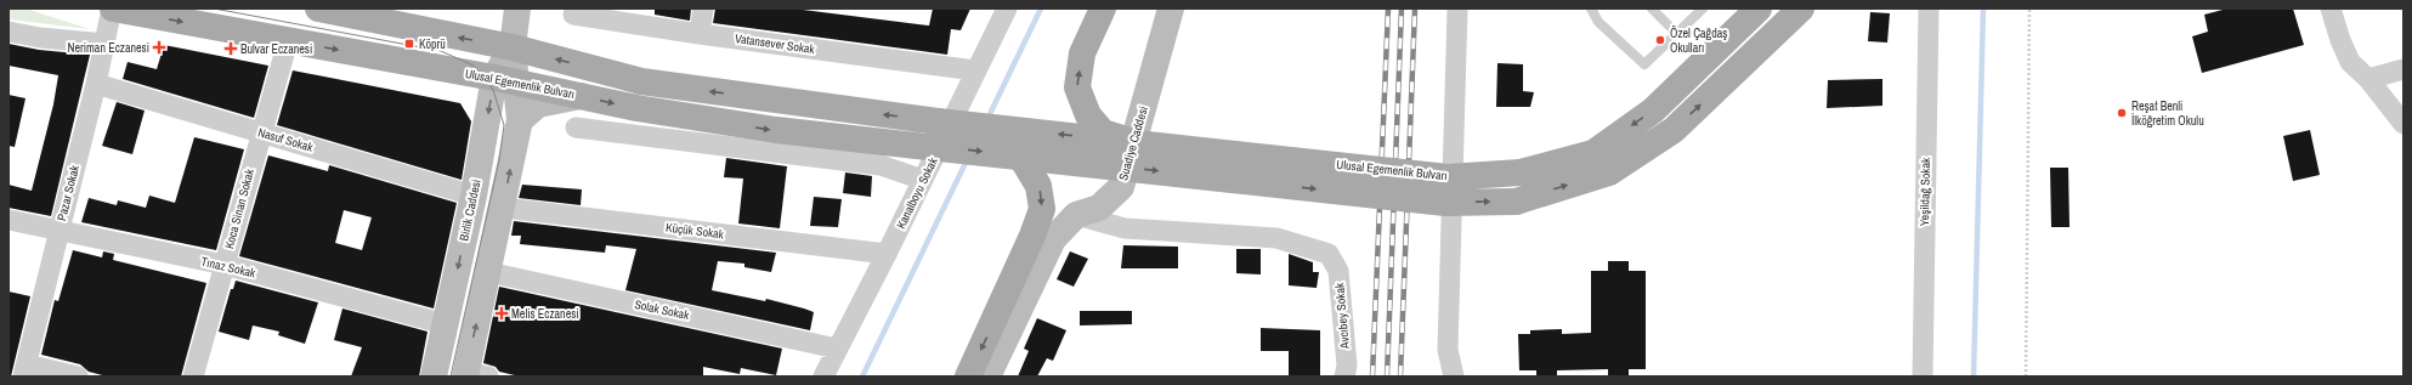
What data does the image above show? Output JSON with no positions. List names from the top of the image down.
{
  "streets": {
    "main road": ["Ulusal Egemenlik Bulvarı", "Suadiye Caddesi", "Birlik Caddesi"],
    "street": [
      "Vatansever Sokak",
      "Nasuf Sokak",
      "Yeşildağ Sokak",
      "Pazar Sokak",
      "Kanalboyu Sokak",
      "Koca Sinan Sokak",
      "Küçük Sokak",
      "Tınaz Sokak",
      "Solak Sokak",
      "Avcıbey Sokak"
    ]
  },
  "crossings": [
    ["Vatansever Sokak", "Kanalboyu Sokak"],
    ["Ulusal Egemenlik Bulvarı", "Pazar Sokak"],
    ["Ulusal Egemenlik Bulvarı", "Koca Sinan Sokak"],
    ["Ulusal Egemenlik Bulvarı", "Birlik Caddesi"],
    ["Nasuf Sokak", "Pazar Sokak"],
    ["Nasuf Sokak", "Koca Sinan Sokak"],
    ["Nasuf Sokak", "Birlik Caddesi"],
    ["Suadiye Caddesi", "Avcıbey Sokak"],
    ["Pazar Sokak", "Tınaz Sokak"],
    ["Kanalboyu Sokak", "Küçük Sokak"],
    ["Kanalboyu Sokak", "Solak Sokak"],
    ["Koca Sinan Sokak", "Tınaz Sokak"],
    ["Birlik Caddesi", "Tınaz Sokak"]
  ],
  "places": {
    "other": ["Özel Çağdaş Okulları", "Reşat Benli İlköğretim Okulu"],
    "transit": ["Köprü"],
    "health": ["Neriman Eczanesi", "Bulvar Eczanesi", "Melis Eczanesi"]
  }
}
